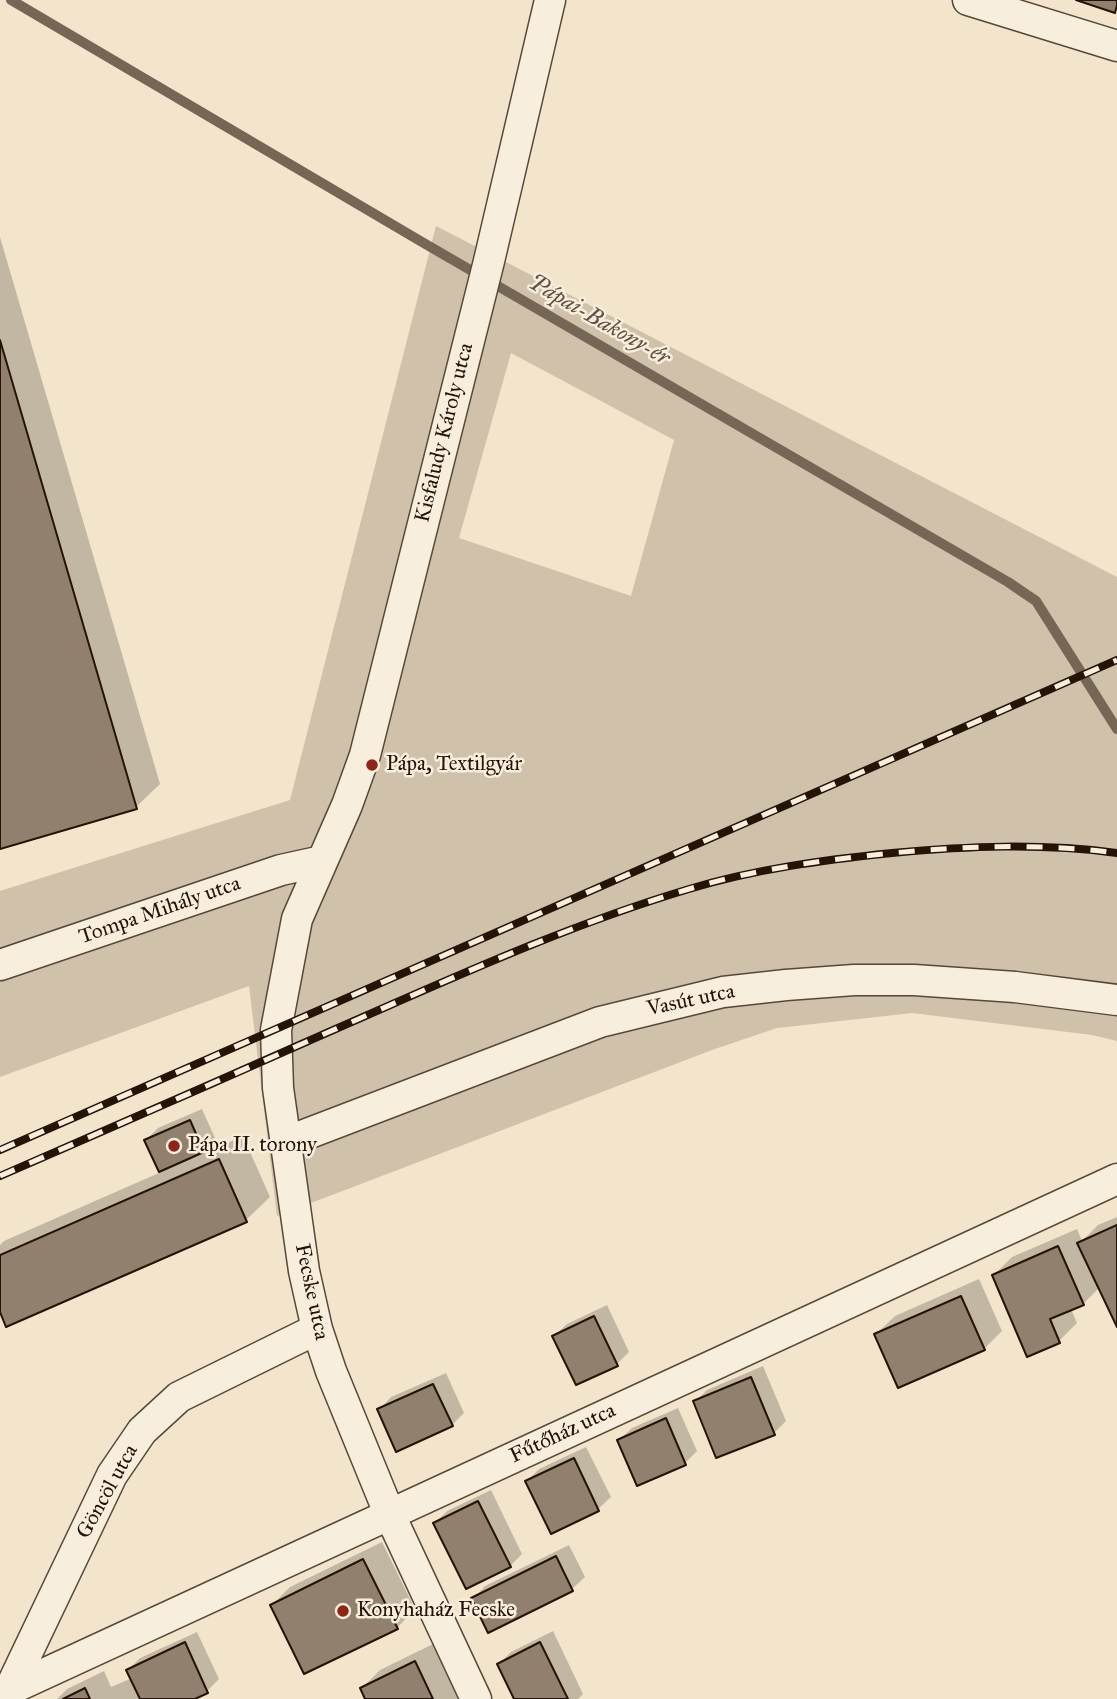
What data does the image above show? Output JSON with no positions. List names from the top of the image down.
{
  "streets": {
    "street": [
      "Kisfaludy Károly utca",
      "Tompa Mihály utca",
      "Vasút utca",
      "Fecske utca",
      "Fűtőház utca",
      "Göncöl utca"
    ]
  },
  "crossings": [
    ["Kisfaludy Károly utca", "Tompa Mihály utca"],
    ["Kisfaludy Károly utca", "Fecske utca"],
    ["Tompa Mihály utca", "Fecske utca"],
    ["Vasút utca", "Fecske utca"],
    ["Fecske utca", "Fűtőház utca"],
    ["Fecske utca", "Göncöl utca"],
    ["Fűtőház utca", "Göncöl utca"]
  ],
  "water": ["Pápai-Bakony-ér"],
  "places": ["Pápa, Textilgyár", "Pápa II. torony", "Konyhaház Fecske"]
}
